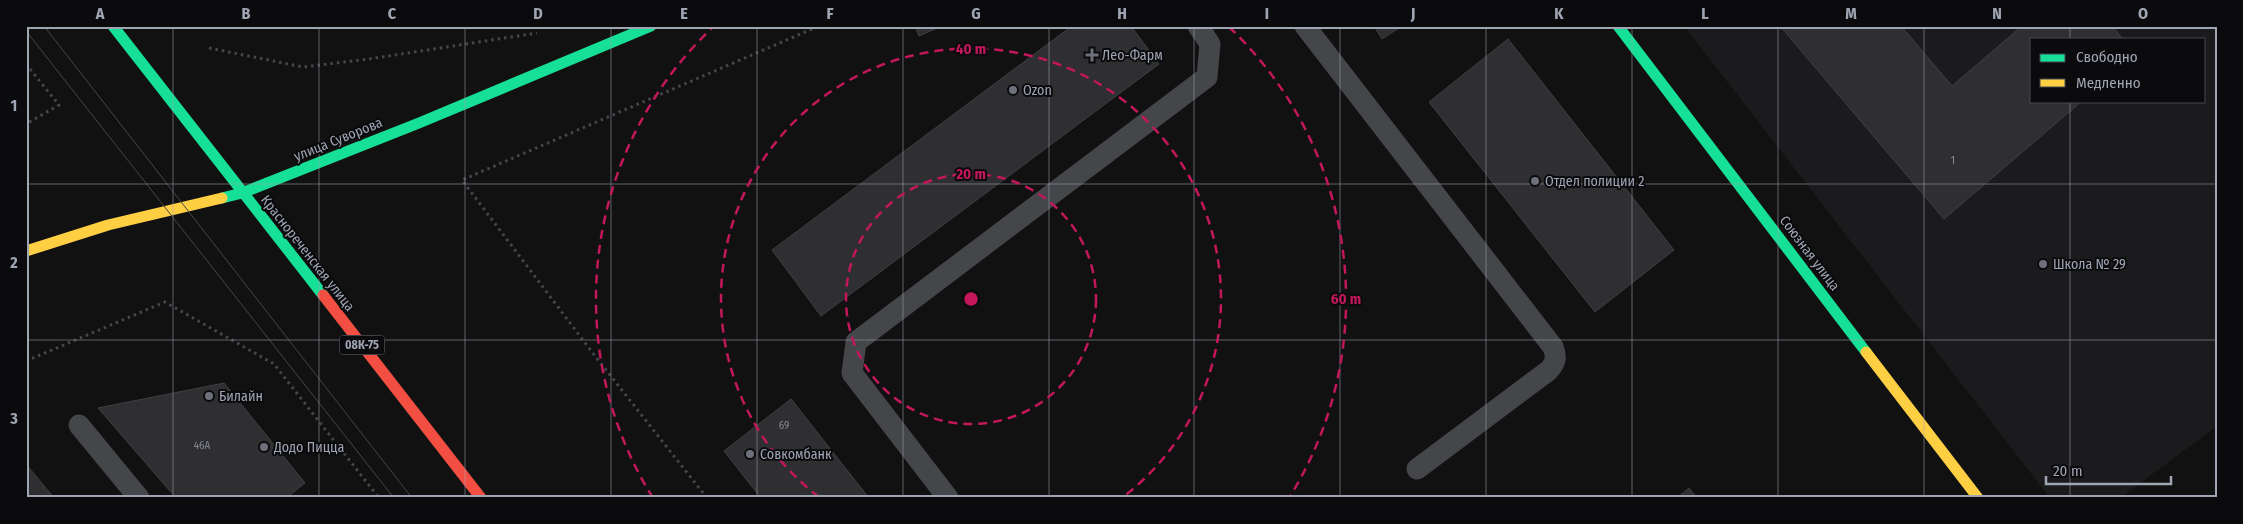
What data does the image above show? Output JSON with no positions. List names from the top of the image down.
{
  "streets": {
    "main road": [
      "улица Суворова",
      "Краснореченская улица",
      "Союзная улица",
      "08К-75"
    ]
  },
  "crossings": [
    ["улица Суворова", "Краснореченская улица"]
  ],
  "places": {
    "health": ["Лео-Фарм"],
    "other": [
      "Ozon",
      "Отдел полиции 2",
      "Школа № 29",
      "Билайн",
      "Додо Пицца",
      "Совкомбанк"
    ]
  },
  "house_numbers": ["1", "69", "46А"],
  "legend": ["Свободно", "Медленно"],
  "scale_bar": "20 m",
  "grid": {
    "columns": [
      "A",
      "B",
      "C",
      "D",
      "E",
      "F",
      "G",
      "H",
      "I",
      "J",
      "K",
      "L",
      "M",
      "N",
      "O"
    ],
    "rows": ["1", "2", "3"]
  },
  "rings": ["40 m", "20 m", "60 m"]
}
